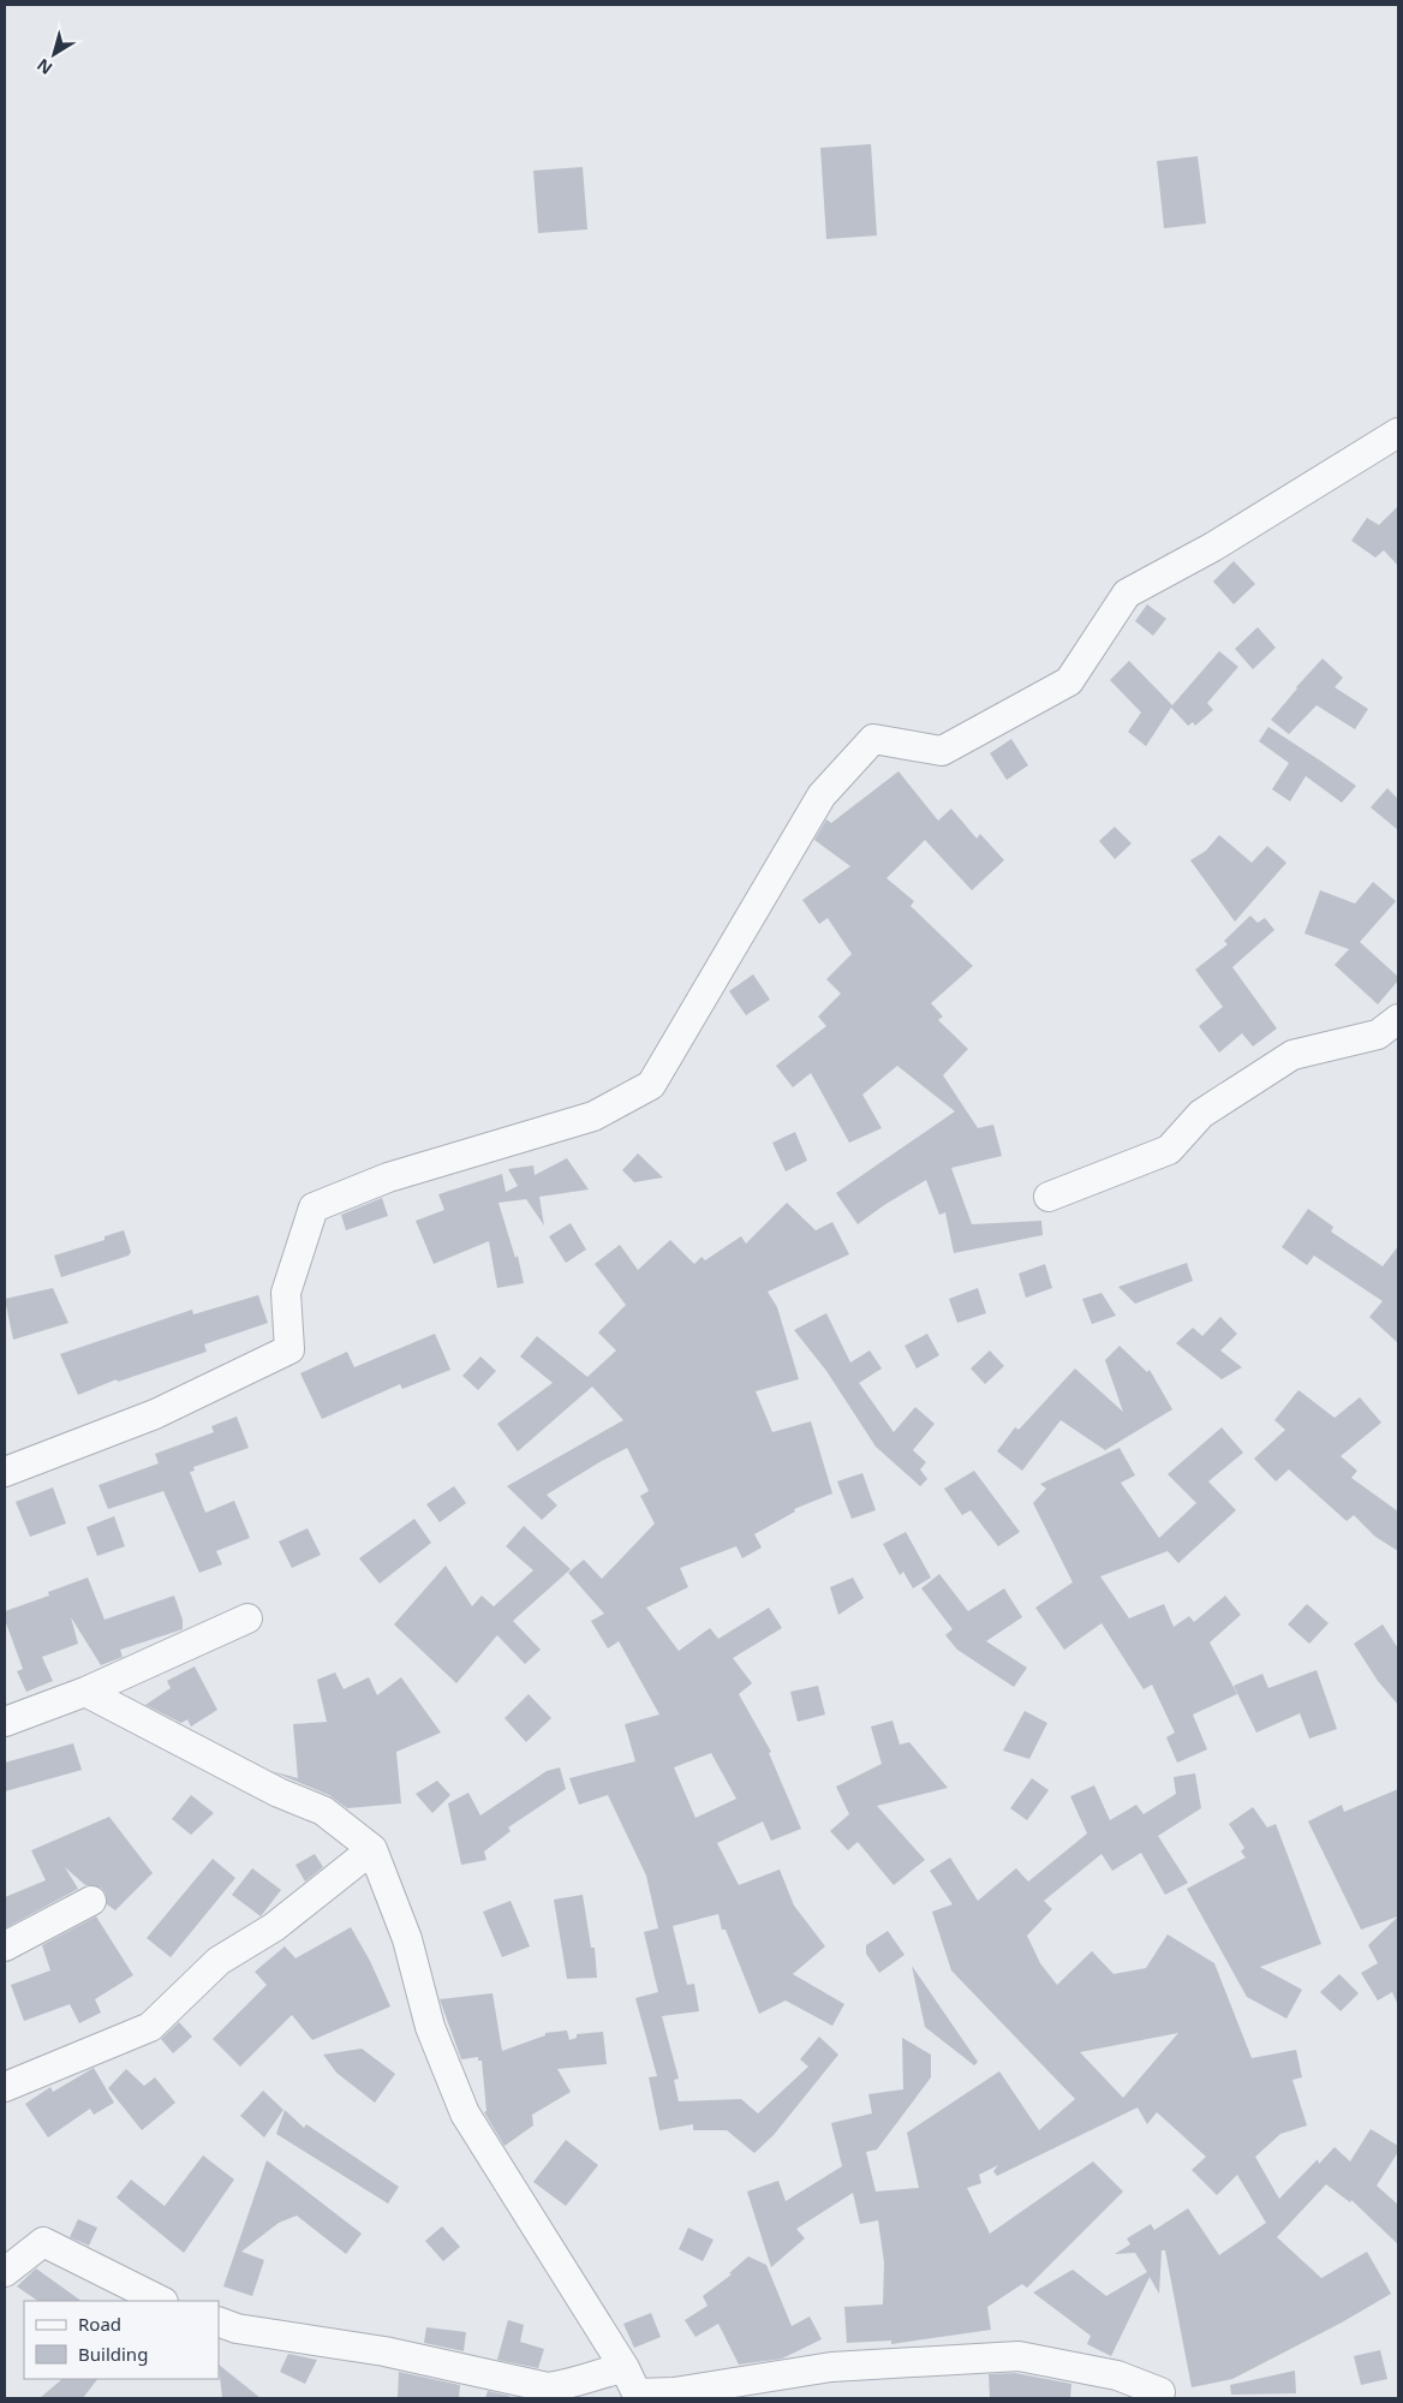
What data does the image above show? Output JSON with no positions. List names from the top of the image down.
{
  "legend": ["Road", "Building"],
  "north": "bottom left"
}
